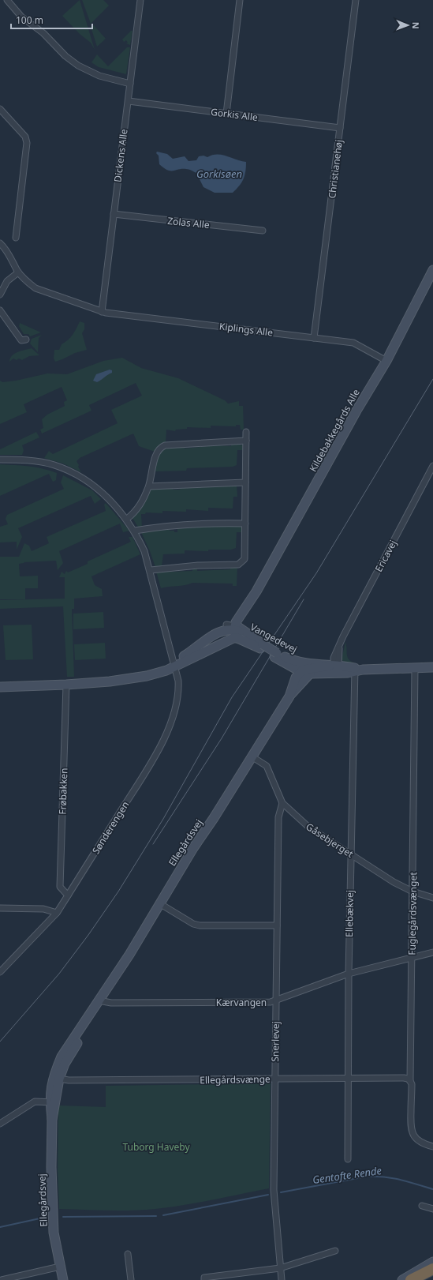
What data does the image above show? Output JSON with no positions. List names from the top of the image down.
{
  "streets": {
    "street": [
      "Gorkis Alle",
      "Dickens Alle",
      "Christianehøj",
      "Zolas Alle",
      "Kiplings Alle",
      "Kildebakkegårds Alle",
      "Ericavej",
      "Vangedevej",
      "Frøbakken",
      "Sønderengen",
      "Gåsebjerget",
      "Ellegårdsvej",
      "Ellebækvej",
      "Fuglegårdsvænget",
      "Kærvangen",
      "Snerlevej",
      "Ellegårdsvænge"
    ]
  },
  "crossings": [
    ["Gorkis Alle", "Dickens Alle"],
    ["Gorkis Alle", "Christianehøj"],
    ["Dickens Alle", "Zolas Alle"],
    ["Dickens Alle", "Kiplings Alle"],
    ["Christianehøj", "Kiplings Alle"],
    ["Kiplings Alle", "Kildebakkegårds Alle"],
    ["Kildebakkegårds Alle", "Vangedevej"],
    ["Ericavej", "Vangedevej"],
    ["Vangedevej", "Frøbakken"],
    ["Vangedevej", "Sønderengen"],
    ["Vangedevej", "Ellegårdsvej"],
    ["Vangedevej", "Ellebækvej"],
    ["Vangedevej", "Fuglegårdsvænget"],
    ["Frøbakken", "Sønderengen"],
    ["Gåsebjerget", "Ellegårdsvej"],
    ["Gåsebjerget", "Ellebækvej"],
    ["Gåsebjerget", "Fuglegårdsvænget"],
    ["Gåsebjerget", "Snerlevej"],
    ["Ellegårdsvej", "Kærvangen"],
    ["Ellegårdsvej", "Ellegårdsvænge"],
    ["Ellebækvej", "Kærvangen"],
    ["Ellebækvej", "Ellegårdsvænge"],
    ["Fuglegårdsvænget", "Kærvangen"],
    ["Fuglegårdsvænget", "Ellegårdsvænge"],
    ["Kærvangen", "Snerlevej"],
    ["Snerlevej", "Ellegårdsvænge"]
  ],
  "water": ["Gorkisøen", "Gentofte Rende"],
  "parks": ["Tuborg Haveby"],
  "scale_bar": "100 m",
  "north": "right"
}
